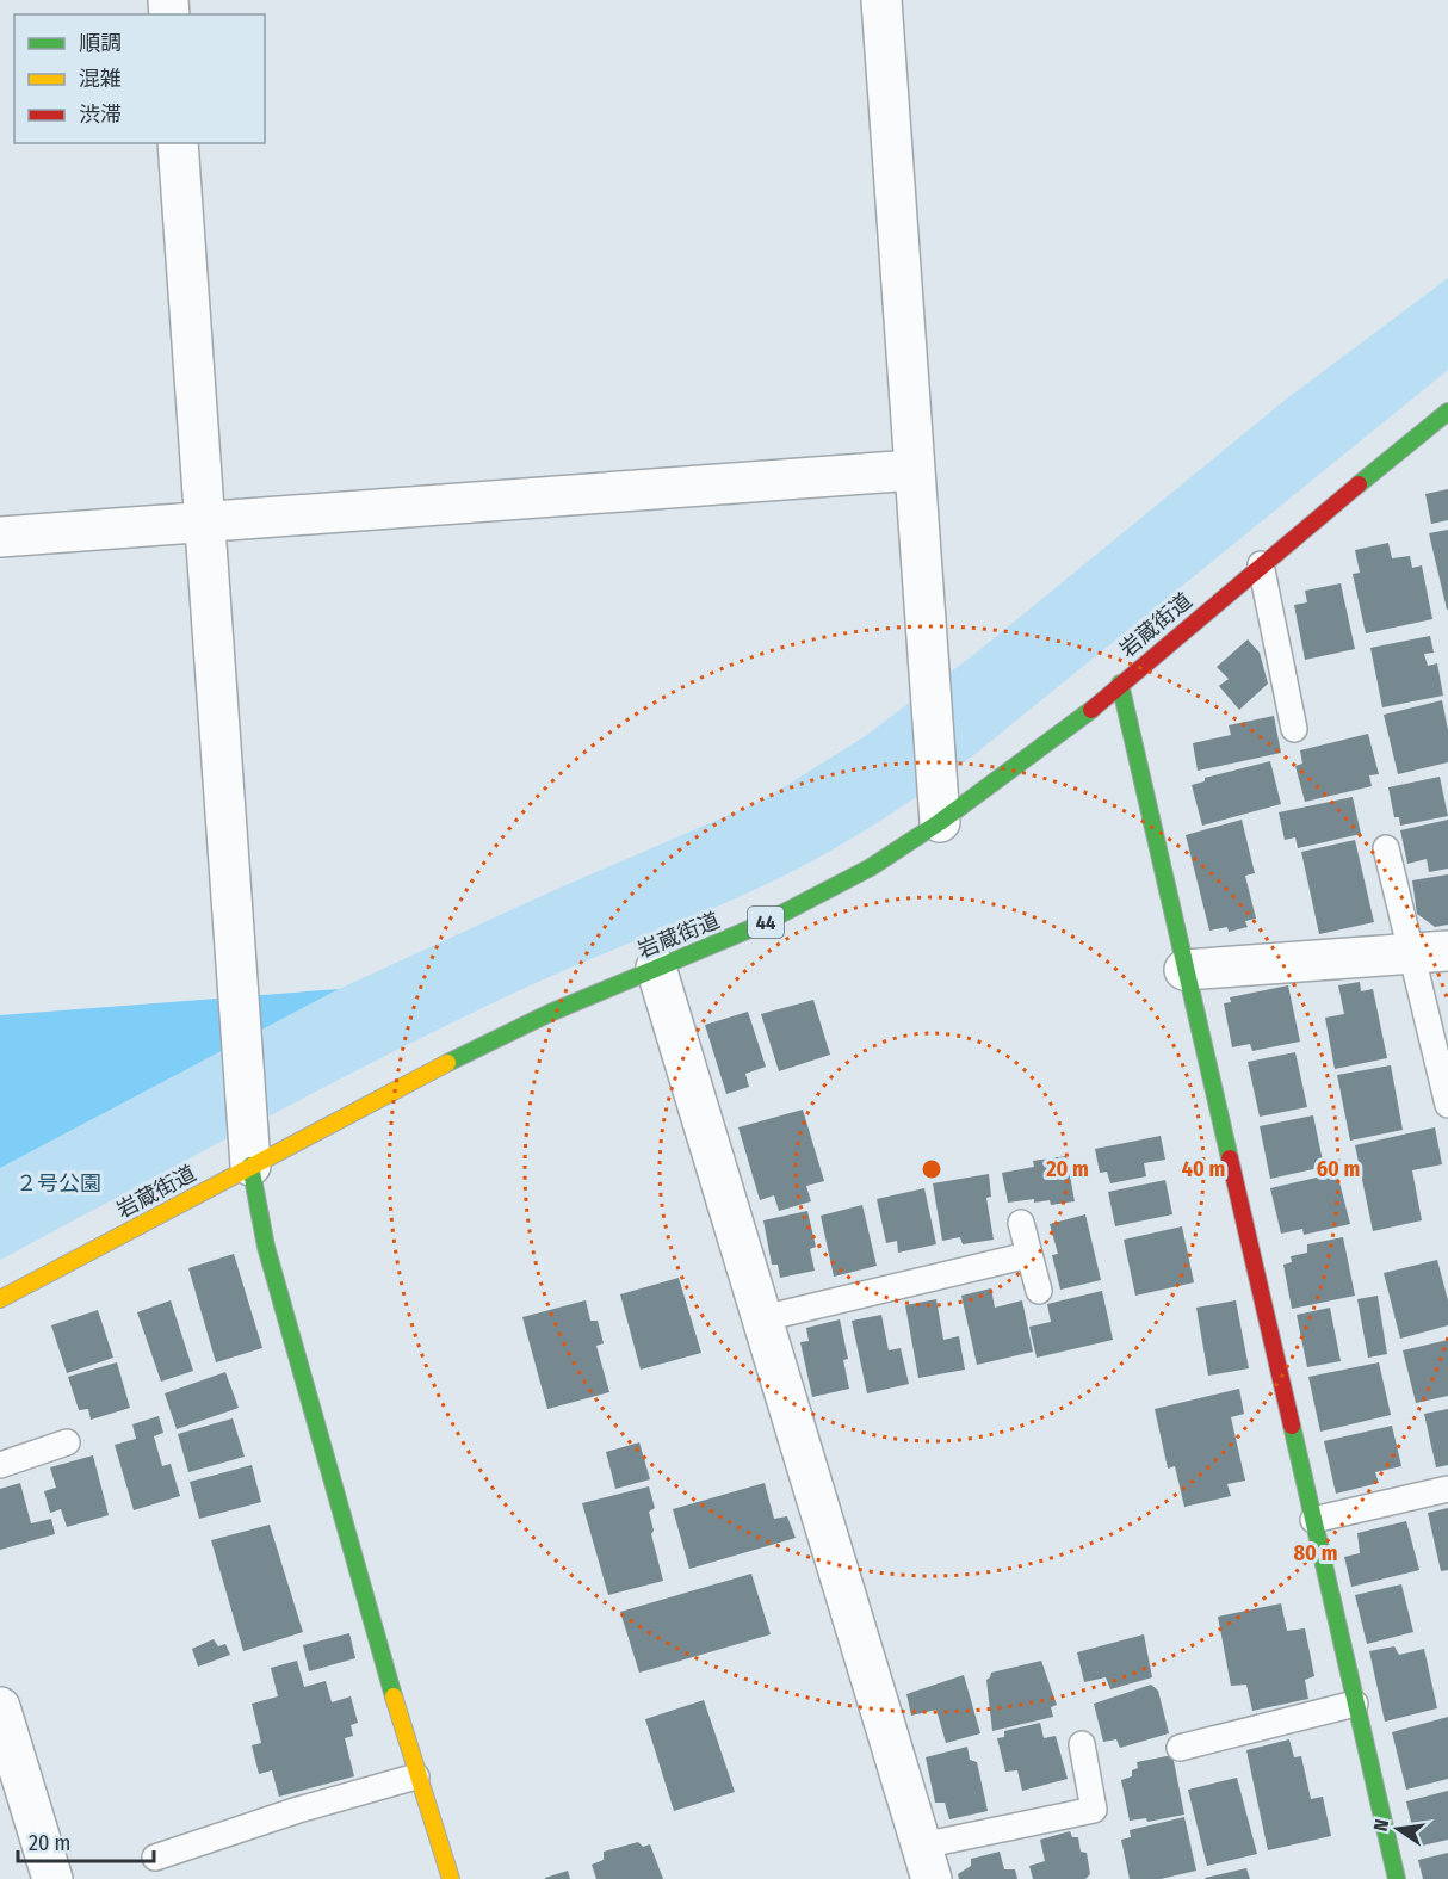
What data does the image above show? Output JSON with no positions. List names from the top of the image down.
{
  "streets": {
    "street": ["岩蔵街道", "44"]
  },
  "parks": ["２号公園"],
  "legend": ["順調", "混雑", "渋滞"],
  "scale_bar": "20 m",
  "north": "left",
  "rings": [
    "20 m",
    "40 m",
    "60 m",
    "80 m"
  ]
}
